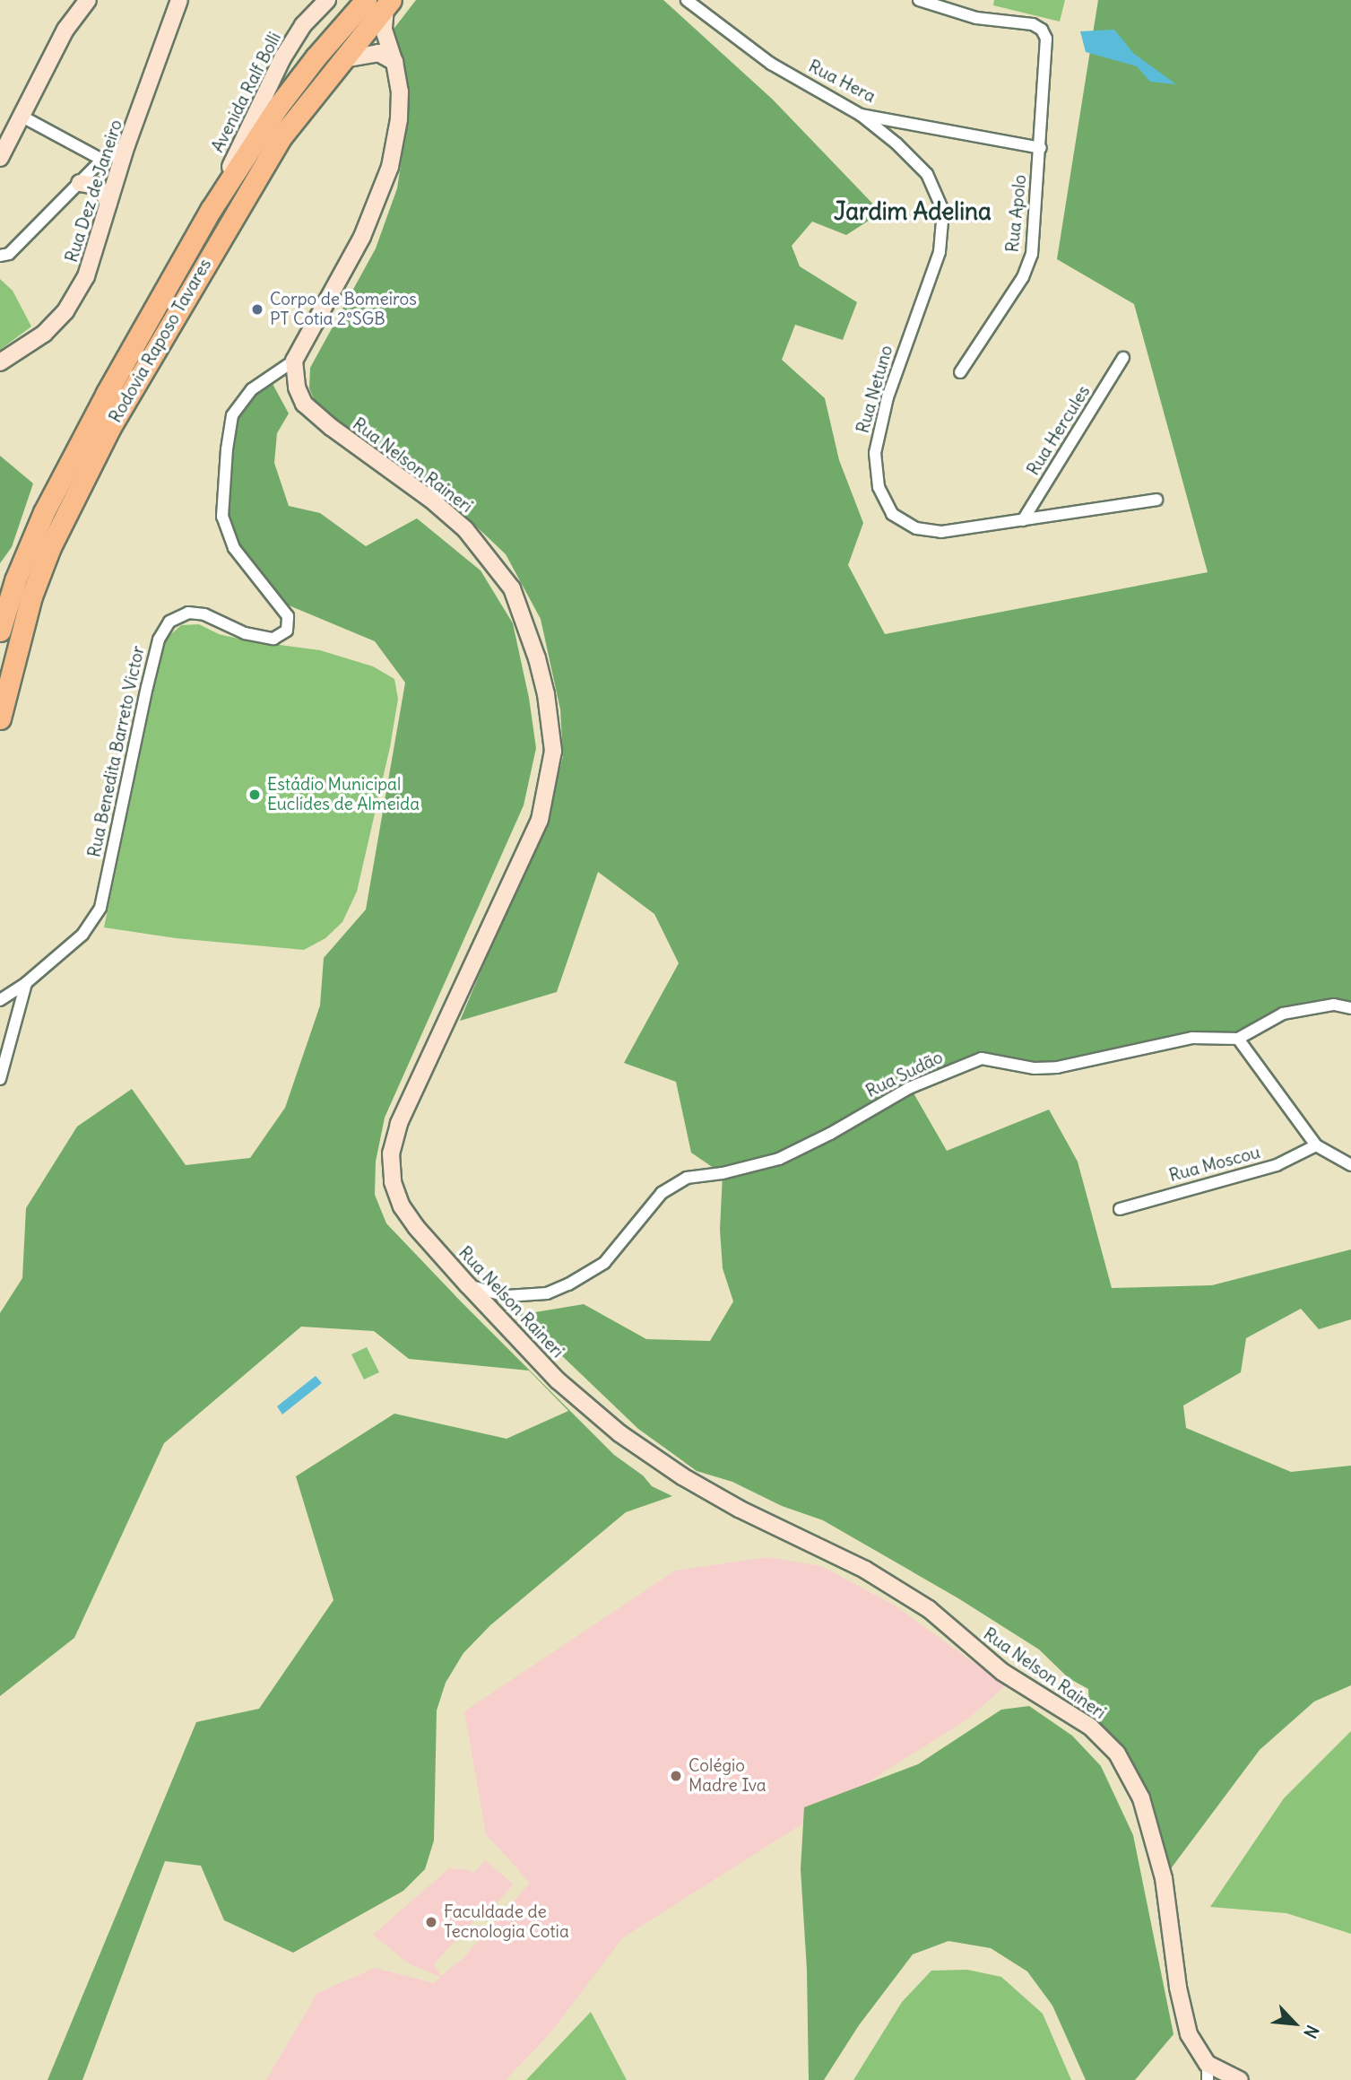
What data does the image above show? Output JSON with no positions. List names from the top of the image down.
{
  "streets": {
    "highway": ["Rodovia Raposo Tavares"],
    "main road": ["Avenida Ralf Bolli", "Rua Dez de Janeiro", "Rua Nelson Raineri"],
    "street": [
      "Rua Hera",
      "Rua Apolo",
      "Rua Netuno",
      "Rua Hercules",
      "Rua Benedita Barreto Victor",
      "Rua Sudão",
      "Rua Moscou"
    ]
  },
  "crossings": [
    ["Rua Hera", "Rua Apolo"],
    ["Rua Hera", "Rua Netuno"],
    ["Avenida Ralf Bolli", "Rodovia Raposo Tavares"],
    ["Rua Netuno", "Rua Hercules"],
    ["Rua Nelson Raineri", "Rua Benedita Barreto Victor"],
    ["Rua Nelson Raineri", "Rua Sudão"]
  ],
  "districts": ["Jardim Adelina"],
  "places": [
    "Corpo de Bomeiros PT Cotia 2ºSGB",
    "Estádio Municipal Euclides de Almeida",
    "Colégio Madre Iva",
    "Faculdade de Tecnologia Cotia"
  ],
  "north": "bottom right"
}
